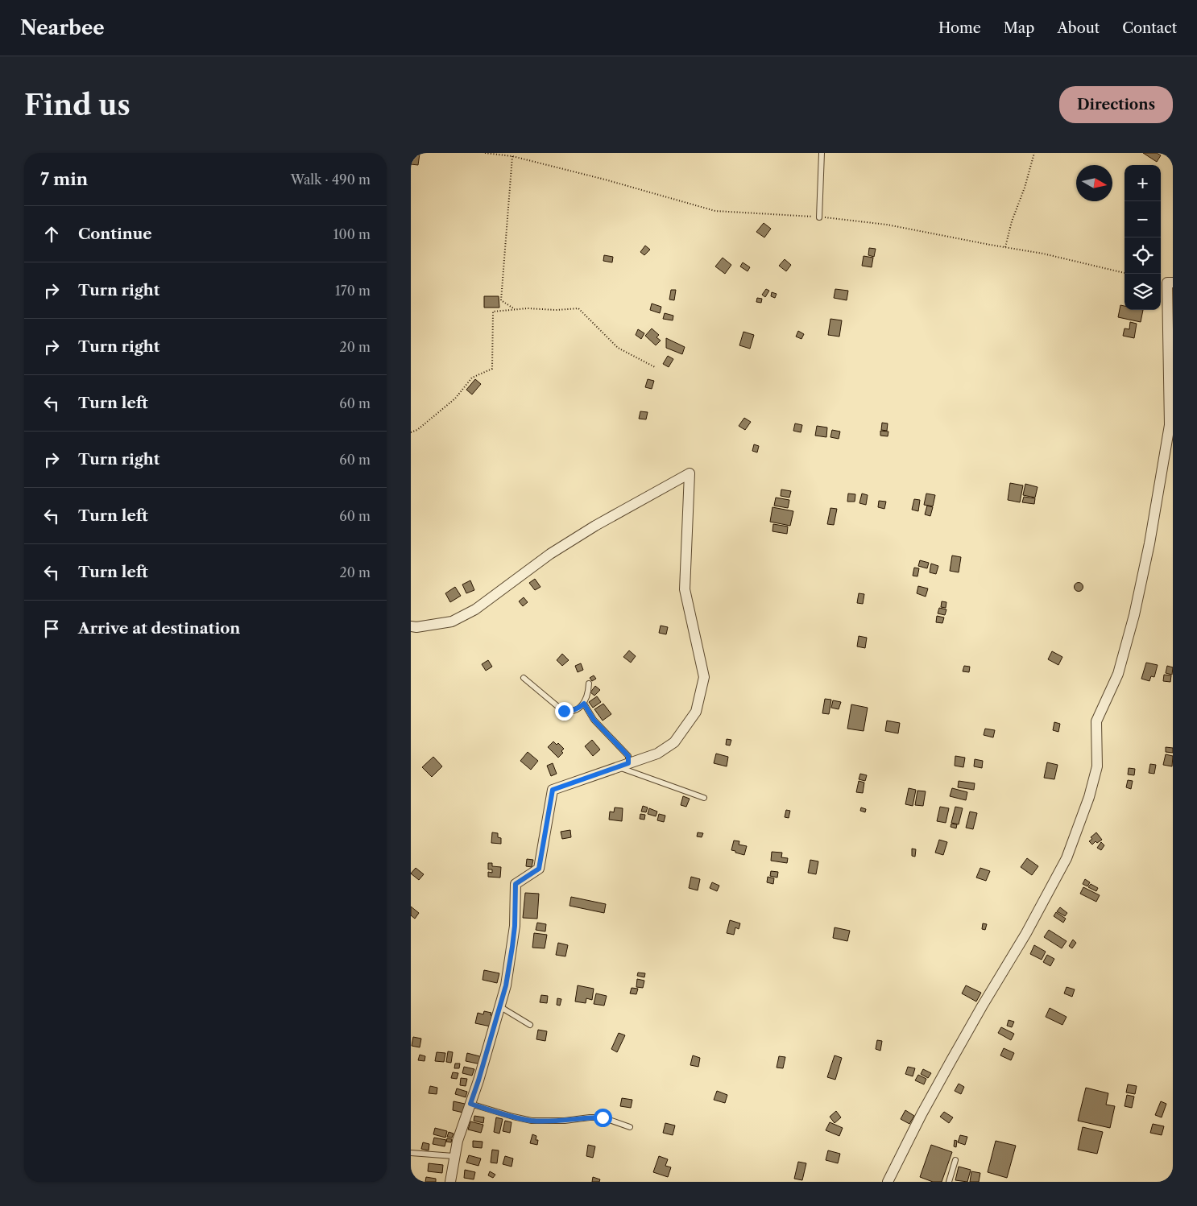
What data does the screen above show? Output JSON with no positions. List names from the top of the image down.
{
  "north": "right",
  "page": {
    "header": "Nearbee",
    "nav": [
      "Home",
      "Map",
      "About",
      "Contact"
    ],
    "buttons": "Directions",
    "title": "Find us",
    "heading": ["7 min", "Walk · 490 m"],
    "map_buttons": ["+", "−"],
    "list": [
      ["Continue", "100 m"],
      ["Turn right", "170 m"],
      ["Turn right", "20 m"],
      ["Turn left", "60 m"],
      ["Turn right", "60 m"],
      ["Turn left", "60 m"],
      ["Turn left", "20 m"],
      "Arrive at destination"
    ]
  }
}
